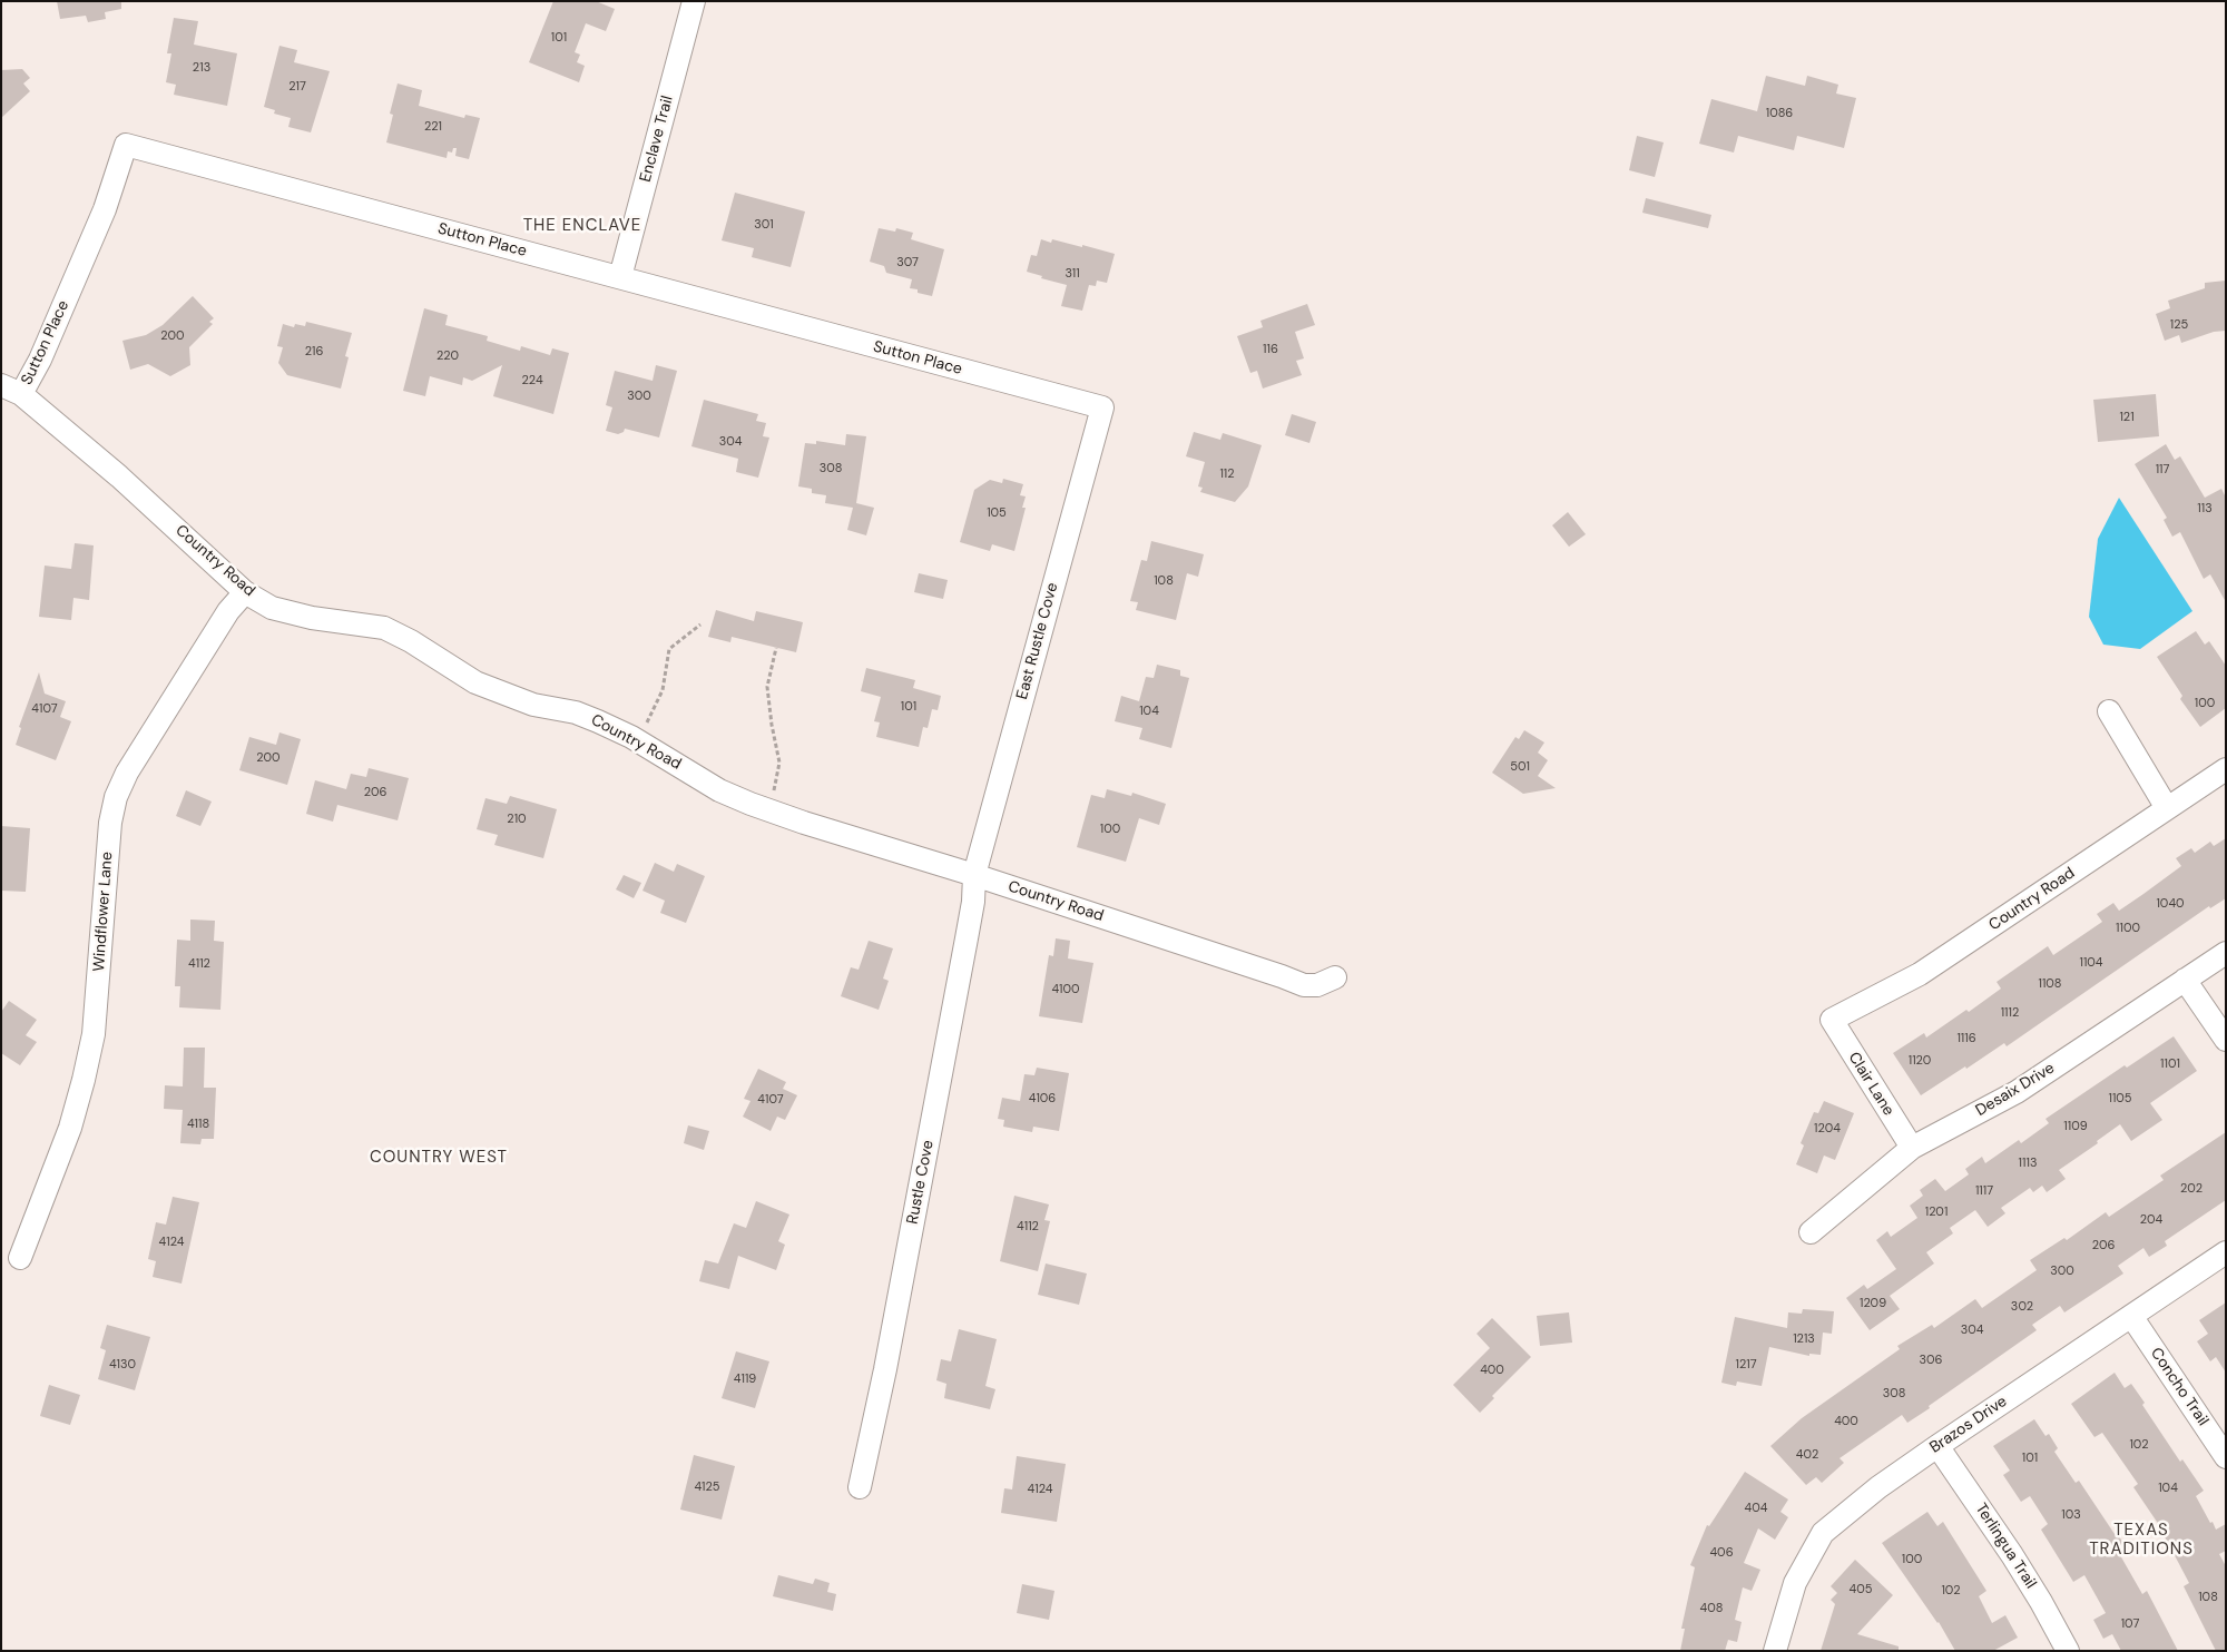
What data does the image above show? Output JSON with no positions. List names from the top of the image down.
{
  "streets": {
    "street": [
      "Enclave Trail",
      "Sutton Place",
      "Country Road",
      "East Rustle Cove",
      "Windflower Lane",
      "Clair Lane",
      "Desaix Drive",
      "Rustle Cove",
      "Concho Trail",
      "Brazos Drive",
      "Terlingua Trail"
    ]
  },
  "crossings": [
    ["Enclave Trail", "Sutton Place"],
    ["Sutton Place", "Country Road"],
    ["Sutton Place", "East Rustle Cove"],
    ["Country Road", "East Rustle Cove"],
    ["Country Road", "Windflower Lane"],
    ["Country Road", "Clair Lane"],
    ["Country Road", "Rustle Cove"],
    ["East Rustle Cove", "Rustle Cove"],
    ["Clair Lane", "Desaix Drive"],
    ["Concho Trail", "Brazos Drive"],
    ["Brazos Drive", "Terlingua Trail"]
  ],
  "districts": ["THE ENCLAVE", "COUNTRY WEST", "TEXAS TRADITIONS"],
  "house_numbers": [
    "101",
    "213",
    "217",
    "1086",
    "221",
    "301",
    "307",
    "311",
    "125",
    "200",
    "116",
    "216",
    "220",
    "224",
    "300",
    "121",
    "304",
    "308",
    "117",
    "112",
    "113",
    "105",
    "108",
    "100",
    "101",
    "4107",
    "104",
    "200",
    "501",
    "206",
    "210",
    "100",
    "1040",
    "1100",
    "1104",
    "4112",
    "1108",
    "4100",
    "1112",
    "1116",
    "1120",
    "1101",
    "4106",
    "1105",
    "4107",
    "4118",
    "1109",
    "1204",
    "1113",
    "202",
    "1117",
    "1201",
    "204",
    "4112",
    "4124",
    "206",
    "300",
    "1209",
    "302",
    "304",
    "1213",
    "306",
    "4130",
    "1217",
    "400",
    "4119",
    "308",
    "400",
    "102",
    "402",
    "101",
    "4125",
    "104",
    "4124",
    "404",
    "103",
    "406",
    "100",
    "405",
    "102",
    "108",
    "408",
    "107"
  ]
}
